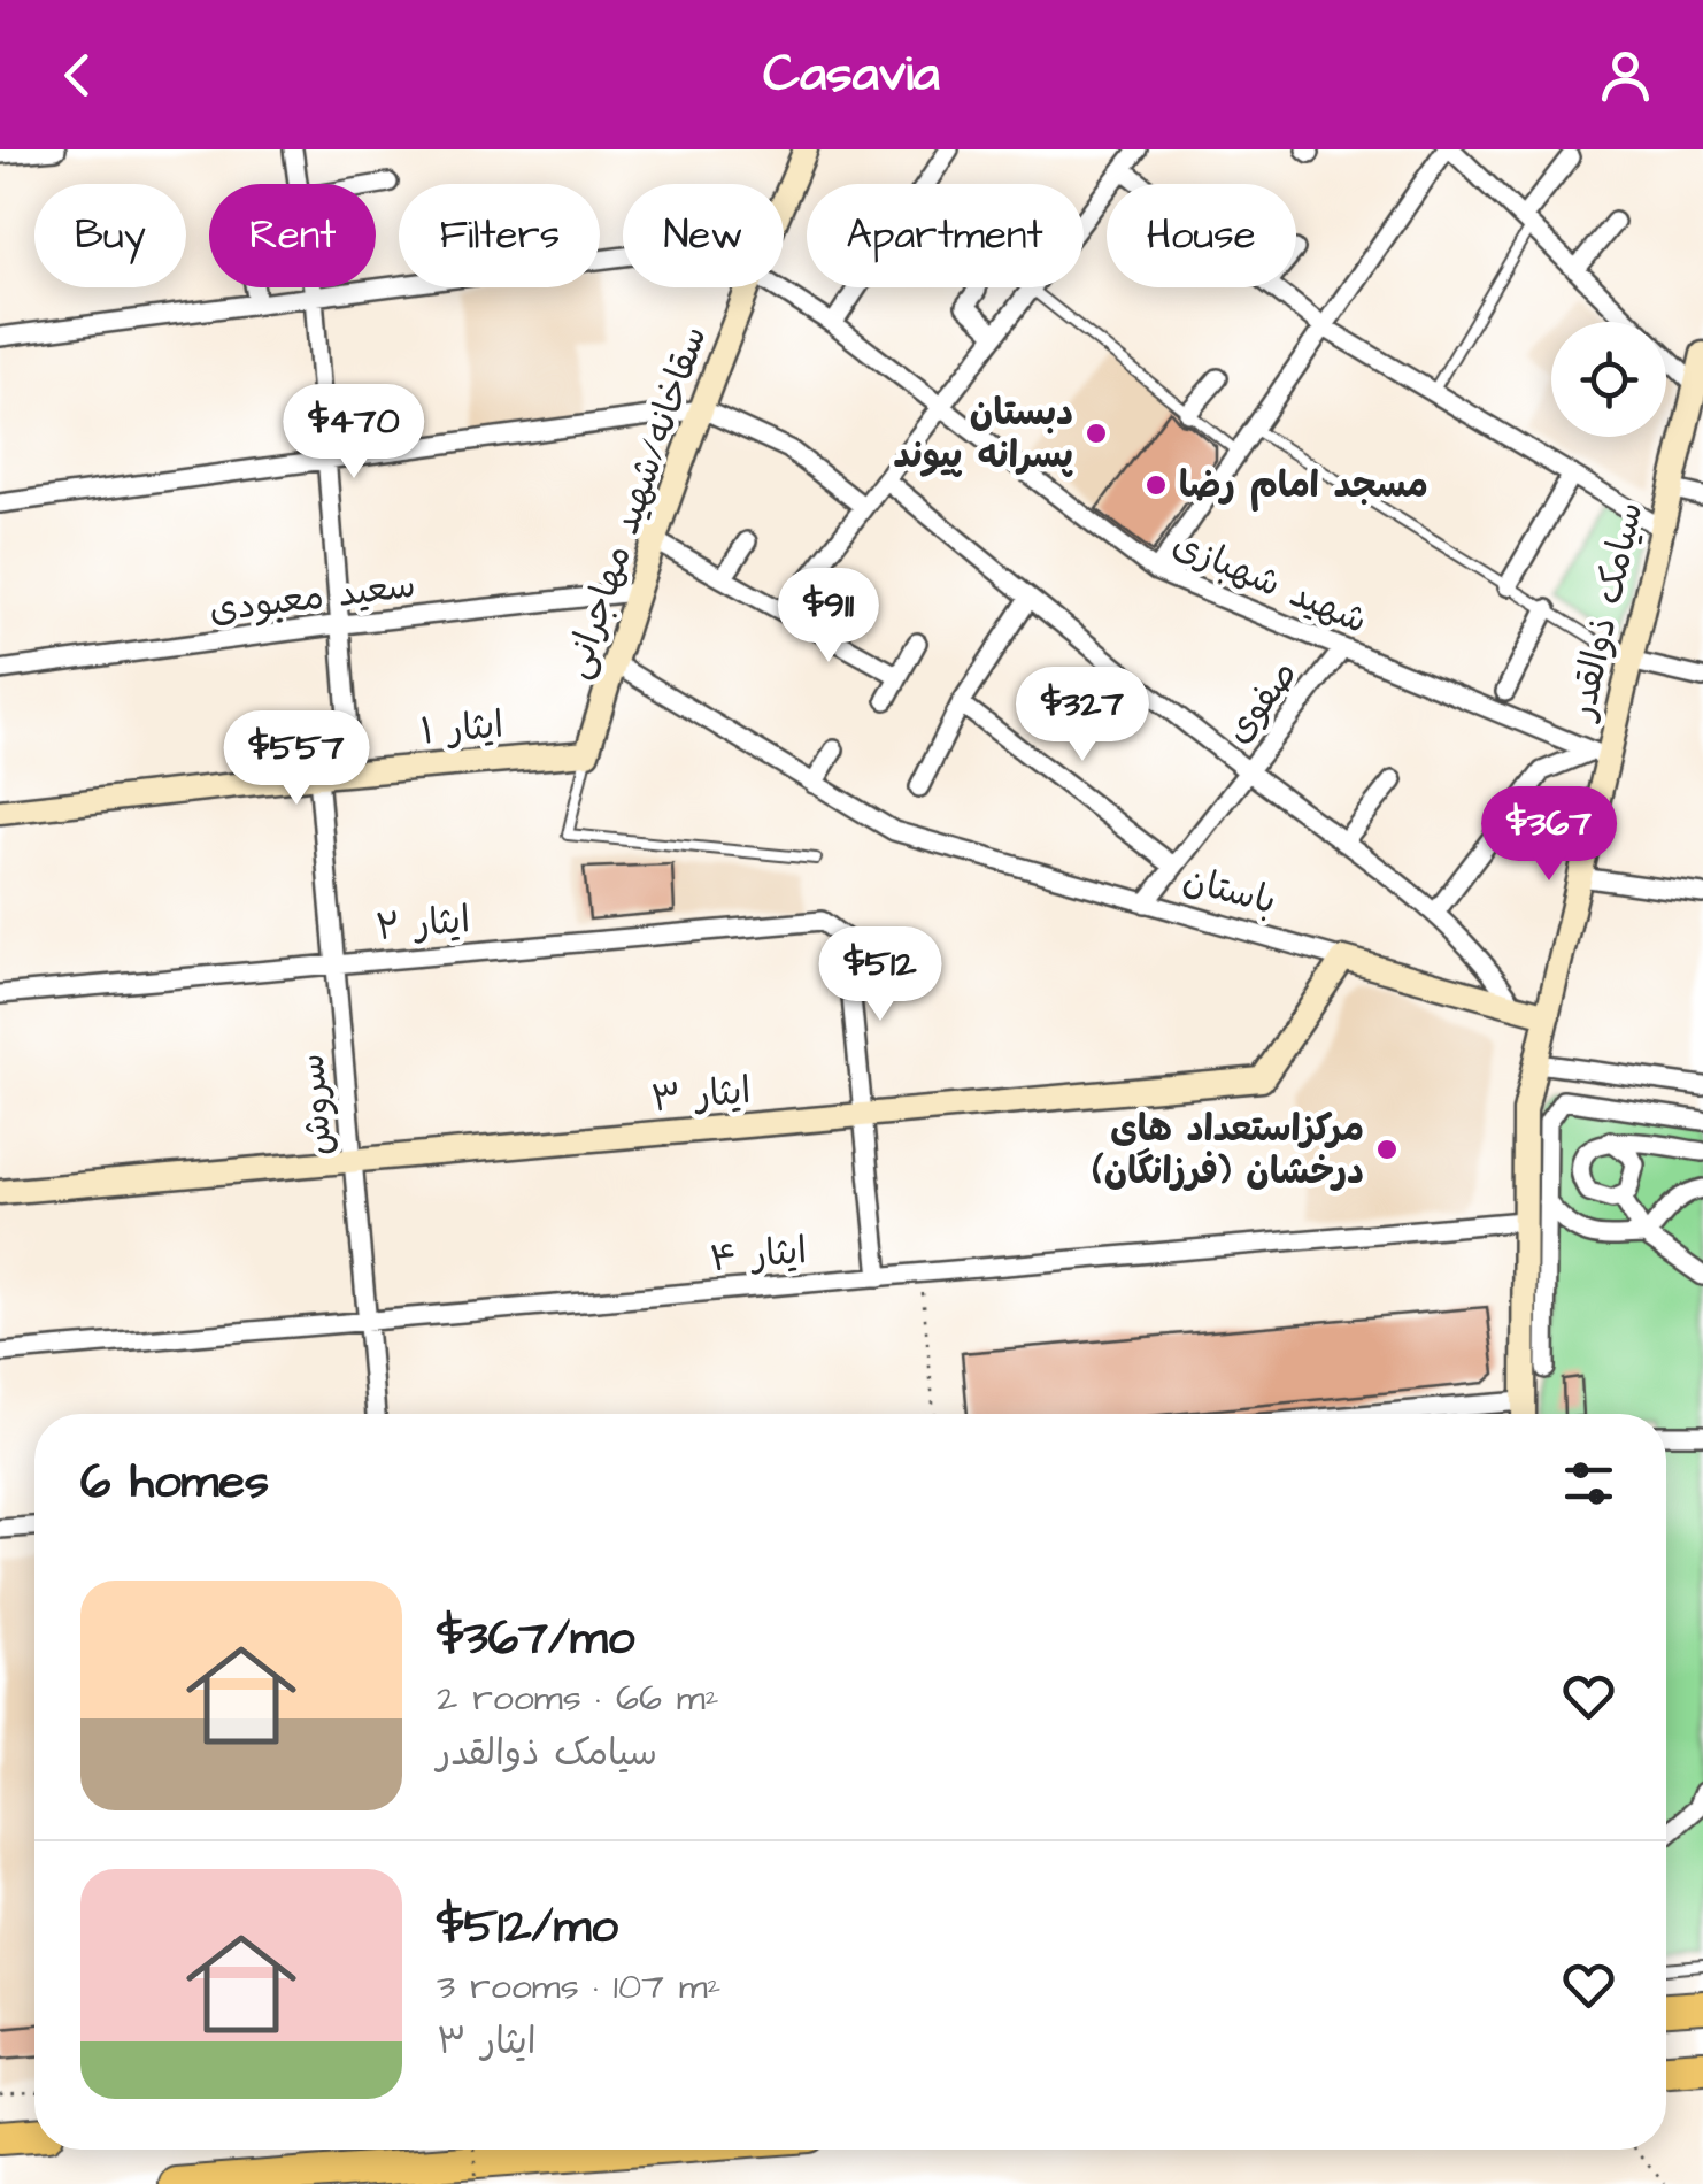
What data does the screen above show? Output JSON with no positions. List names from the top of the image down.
{
  "streets": {
    "street": [
      "سقاخانه/شهید مهاجرانی",
      "شهید شهبازی",
      "سعید معبودی",
      "سیامک ذوالقدر",
      "صفوی",
      "ایثار ۱",
      "باستان",
      "ایثار ۲",
      "ایثار ۳",
      "سروش",
      "ایثار ۴"
    ]
  },
  "crossings": [
    ["سقاخانه/شهید مهاجرانی", "سعید معبودی"],
    ["سقاخانه/شهید مهاجرانی", "ایثار ۱"],
    ["سقاخانه/شهید مهاجرانی", "باستان"],
    ["شهید شهبازی", "سیامک ذوالقدر"],
    ["شهید شهبازی", "صفوی"],
    ["سیامک ذوالقدر", "باستان"],
    ["سیامک ذوالقدر", "ایثار ۴"],
    ["صفوی", "باستان"],
    ["ایثار ۱", "سروش"],
    ["باستان", "ایثار ۳"],
    ["ایثار ۲", "ایثار ۳"],
    ["ایثار ۲", "سروش"],
    ["ایثار ۳", "سروش"],
    ["سروش", "ایثار ۴"]
  ],
  "places": ["دبستان پسرانه پیوند", "مسجد امام رضا", "مرکزاستعداد های درخشان (فرزانگان)"],
  "page": {
    "header": "Casavia",
    "chip": [
      "Buy",
      "Rent",
      "Filters",
      "New",
      "Apartment",
      "House"
    ],
    "price": [
      "$470",
      "$911",
      "$327",
      "$557",
      "$367",
      "$512"
    ],
    "heading": "6 homes",
    "list": [
      {
        "name": "$367/mo",
        "note": "2 rooms · 66 m² · سیامک ذوالقدر"
      },
      {
        "name": "$512/mo",
        "note": "3 rooms · 107 m² · ایثار ۳"
      }
    ]
  }
}
